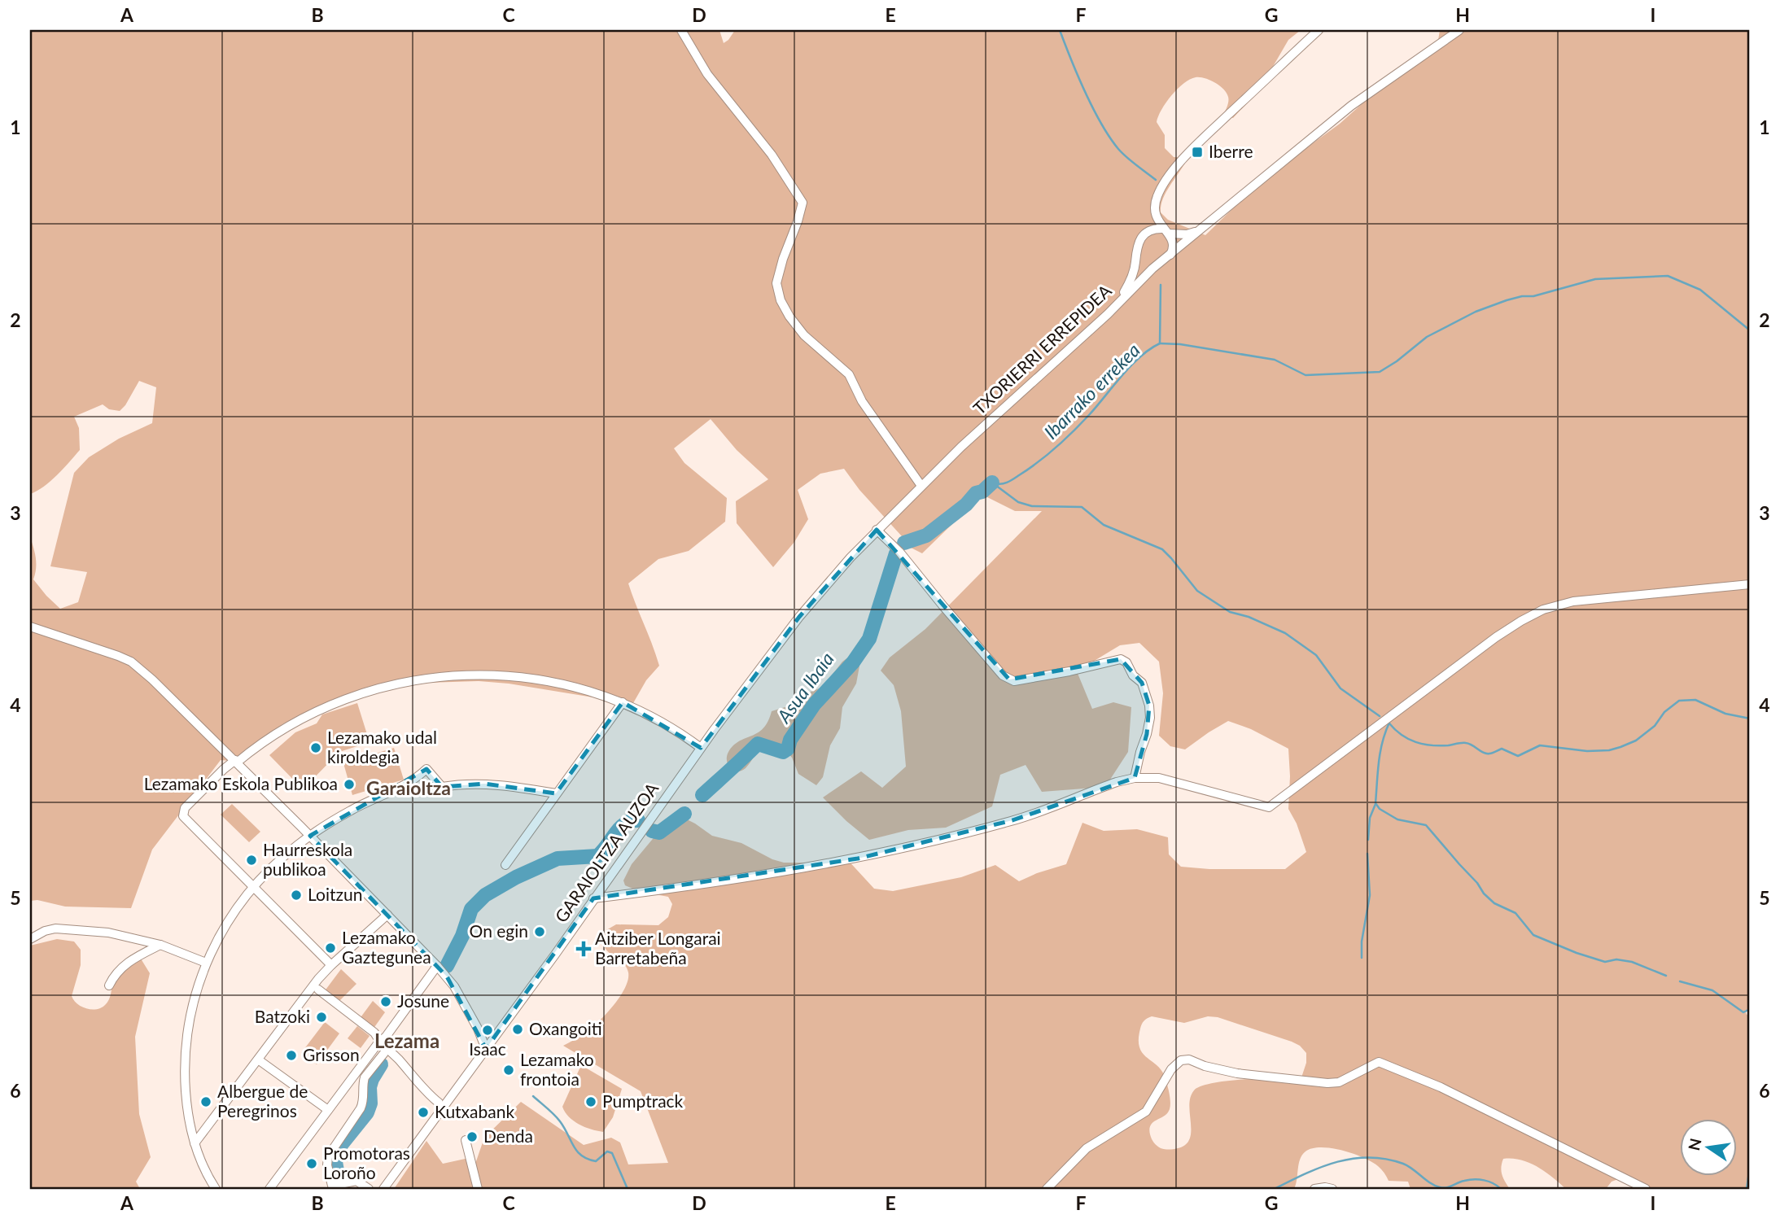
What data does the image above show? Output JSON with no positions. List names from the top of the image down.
{
  "streets": {
    "street": ["TXORIERRI ERREPIDEA", "GARAIOLTZA AUZOA"]
  },
  "crossings": [
    ["TXORIERRI ERREPIDEA", "GARAIOLTZA AUZOA"]
  ],
  "districts": ["Garaioltza", "Lezama"],
  "water": ["Ibarrako errekea", "Asua Ibaia"],
  "places": {
    "transit": ["Iberre"],
    "other": [
      "Lezamako udal kiroldegia",
      "Lezamako Eskola Publikoa",
      "Haurreskola publikoa",
      "Loitzun",
      "On egin",
      "Lezamako Gaztegunea",
      "Josune",
      "Batzoki",
      "Oxangoiti",
      "Isaac",
      "Grisson",
      "Lezamako frontoia",
      "Albergue de Peregrinos",
      "Pumptrack",
      "Kutxabank",
      "Denda",
      "Promotoras Loroño"
    ],
    "health": ["Aitziber Longarai Barretabeña"]
  },
  "north": "left",
  "grid": {
    "columns": [
      "A",
      "B",
      "C",
      "D",
      "E",
      "F",
      "G",
      "H",
      "I"
    ],
    "rows": [
      "1",
      "2",
      "3",
      "4",
      "5",
      "6"
    ]
  }
}
